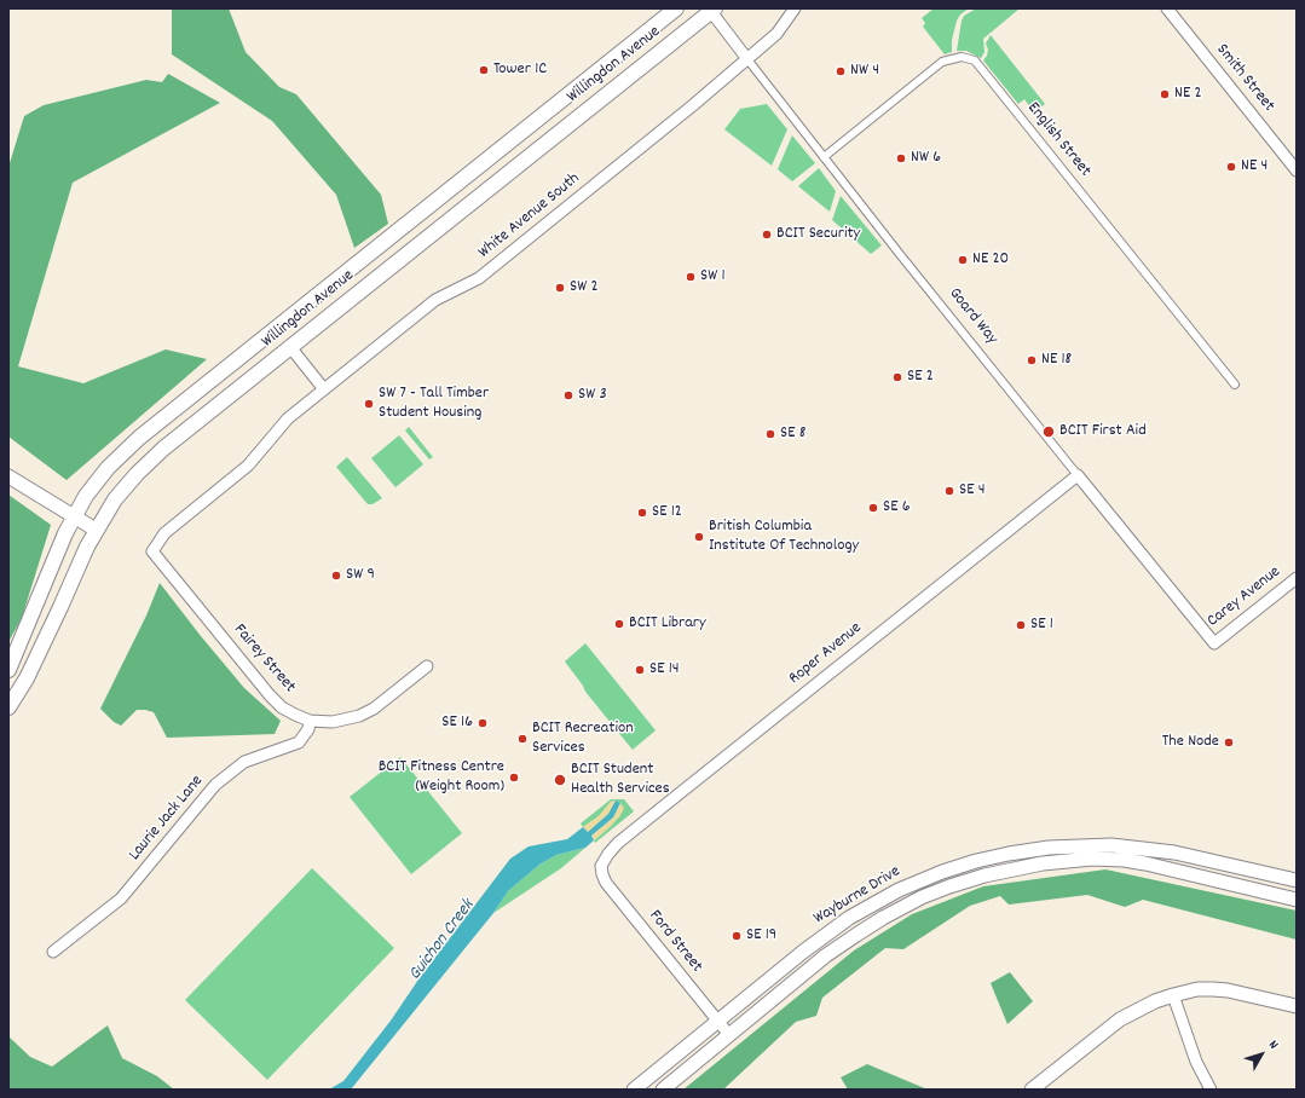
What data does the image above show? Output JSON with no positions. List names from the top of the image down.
{
  "streets": {
    "main road": ["Willingdon Avenue"],
    "street": [
      "Smith Street",
      "English Street",
      "White Avenue South",
      "Goard Way",
      "Carey Avenue",
      "Roper Avenue",
      "Fairey Street",
      "Laurie Jack Lane",
      "Wayburne Drive",
      "Ford Street"
    ]
  },
  "crossings": [
    ["Willingdon Avenue", "Goard Way"],
    ["English Street", "Goard Way"],
    ["White Avenue South", "Goard Way"],
    ["White Avenue South", "Fairey Street"],
    ["Goard Way", "Carey Avenue"],
    ["Goard Way", "Roper Avenue"],
    ["Roper Avenue", "Ford Street"],
    ["Fairey Street", "Laurie Jack Lane"],
    ["Wayburne Drive", "Ford Street"]
  ],
  "water": ["Guichon Creek"],
  "places": [
    "Tower 1C",
    "NW 4",
    "NE 2",
    "NW 6",
    "NE 4",
    "BCIT Security",
    "NE 20",
    "SW 1",
    "SW 2",
    "NE 18",
    "SE 2",
    "SW 3",
    "SW 7 - Tall Timber Student Housing",
    "BCIT First Aid",
    "SE 8",
    "SE 4",
    "SE 6",
    "SE 12",
    "British Columbia Institute Of Technology",
    "SW 9",
    "BCIT Library",
    "SE 1",
    "SE 14",
    "SE 16",
    "BCIT Recreation Services",
    "The Node",
    "BCIT Fitness Centre (Weight Room)",
    "BCIT Student Health Services",
    "SE 19"
  ],
  "north": "top right"
}
